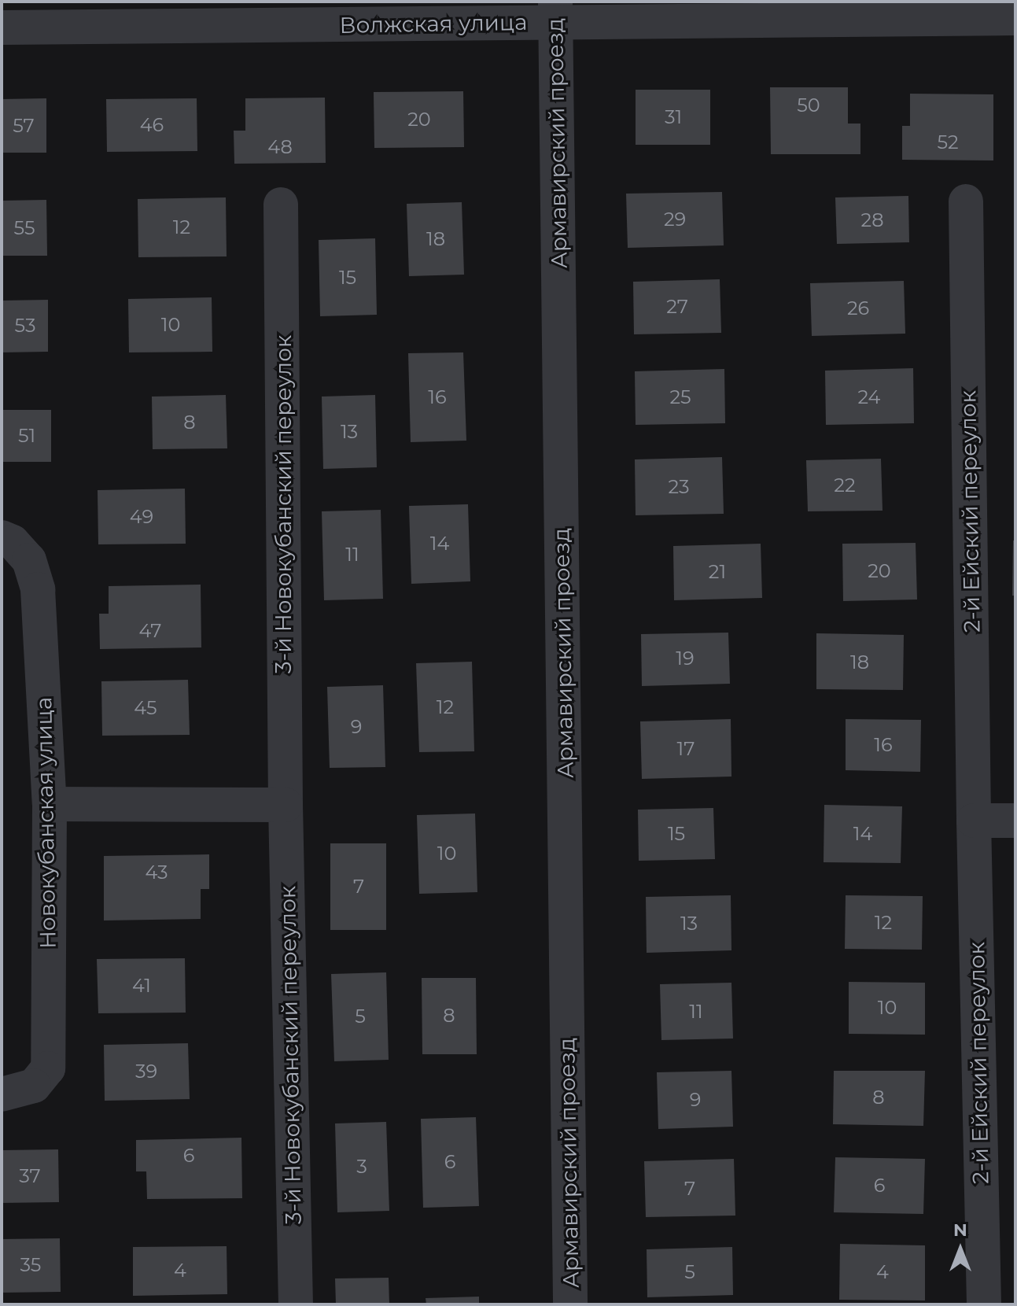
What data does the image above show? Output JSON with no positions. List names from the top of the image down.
{
  "streets": {
    "street": [
      "Волжская улица",
      "Армавирский проезд",
      "3-й Новокубанский переулок",
      "2-й Ейский переулок",
      "Новокубанская улица"
    ]
  },
  "crossings": [
    ["Волжская улица", "Армавирский проезд"]
  ],
  "house_numbers": [
    "50",
    "31",
    "20",
    "46",
    "57",
    "52",
    "48",
    "29",
    "28",
    "12",
    "55",
    "18",
    "15",
    "27",
    "26",
    "10",
    "53",
    "16",
    "25",
    "24",
    "8",
    "13",
    "51",
    "22",
    "23",
    "49",
    "14",
    "11",
    "20",
    "21",
    "47",
    "19",
    "18",
    "12",
    "45",
    "9",
    "16",
    "17",
    "15",
    "14",
    "10",
    "43",
    "7",
    "12",
    "13",
    "41",
    "10",
    "11",
    "8",
    "5",
    "39",
    "8",
    "9",
    "6",
    "6",
    "3",
    "37",
    "6",
    "7",
    "35",
    "4",
    "5",
    "4"
  ],
  "north": "top"
}
